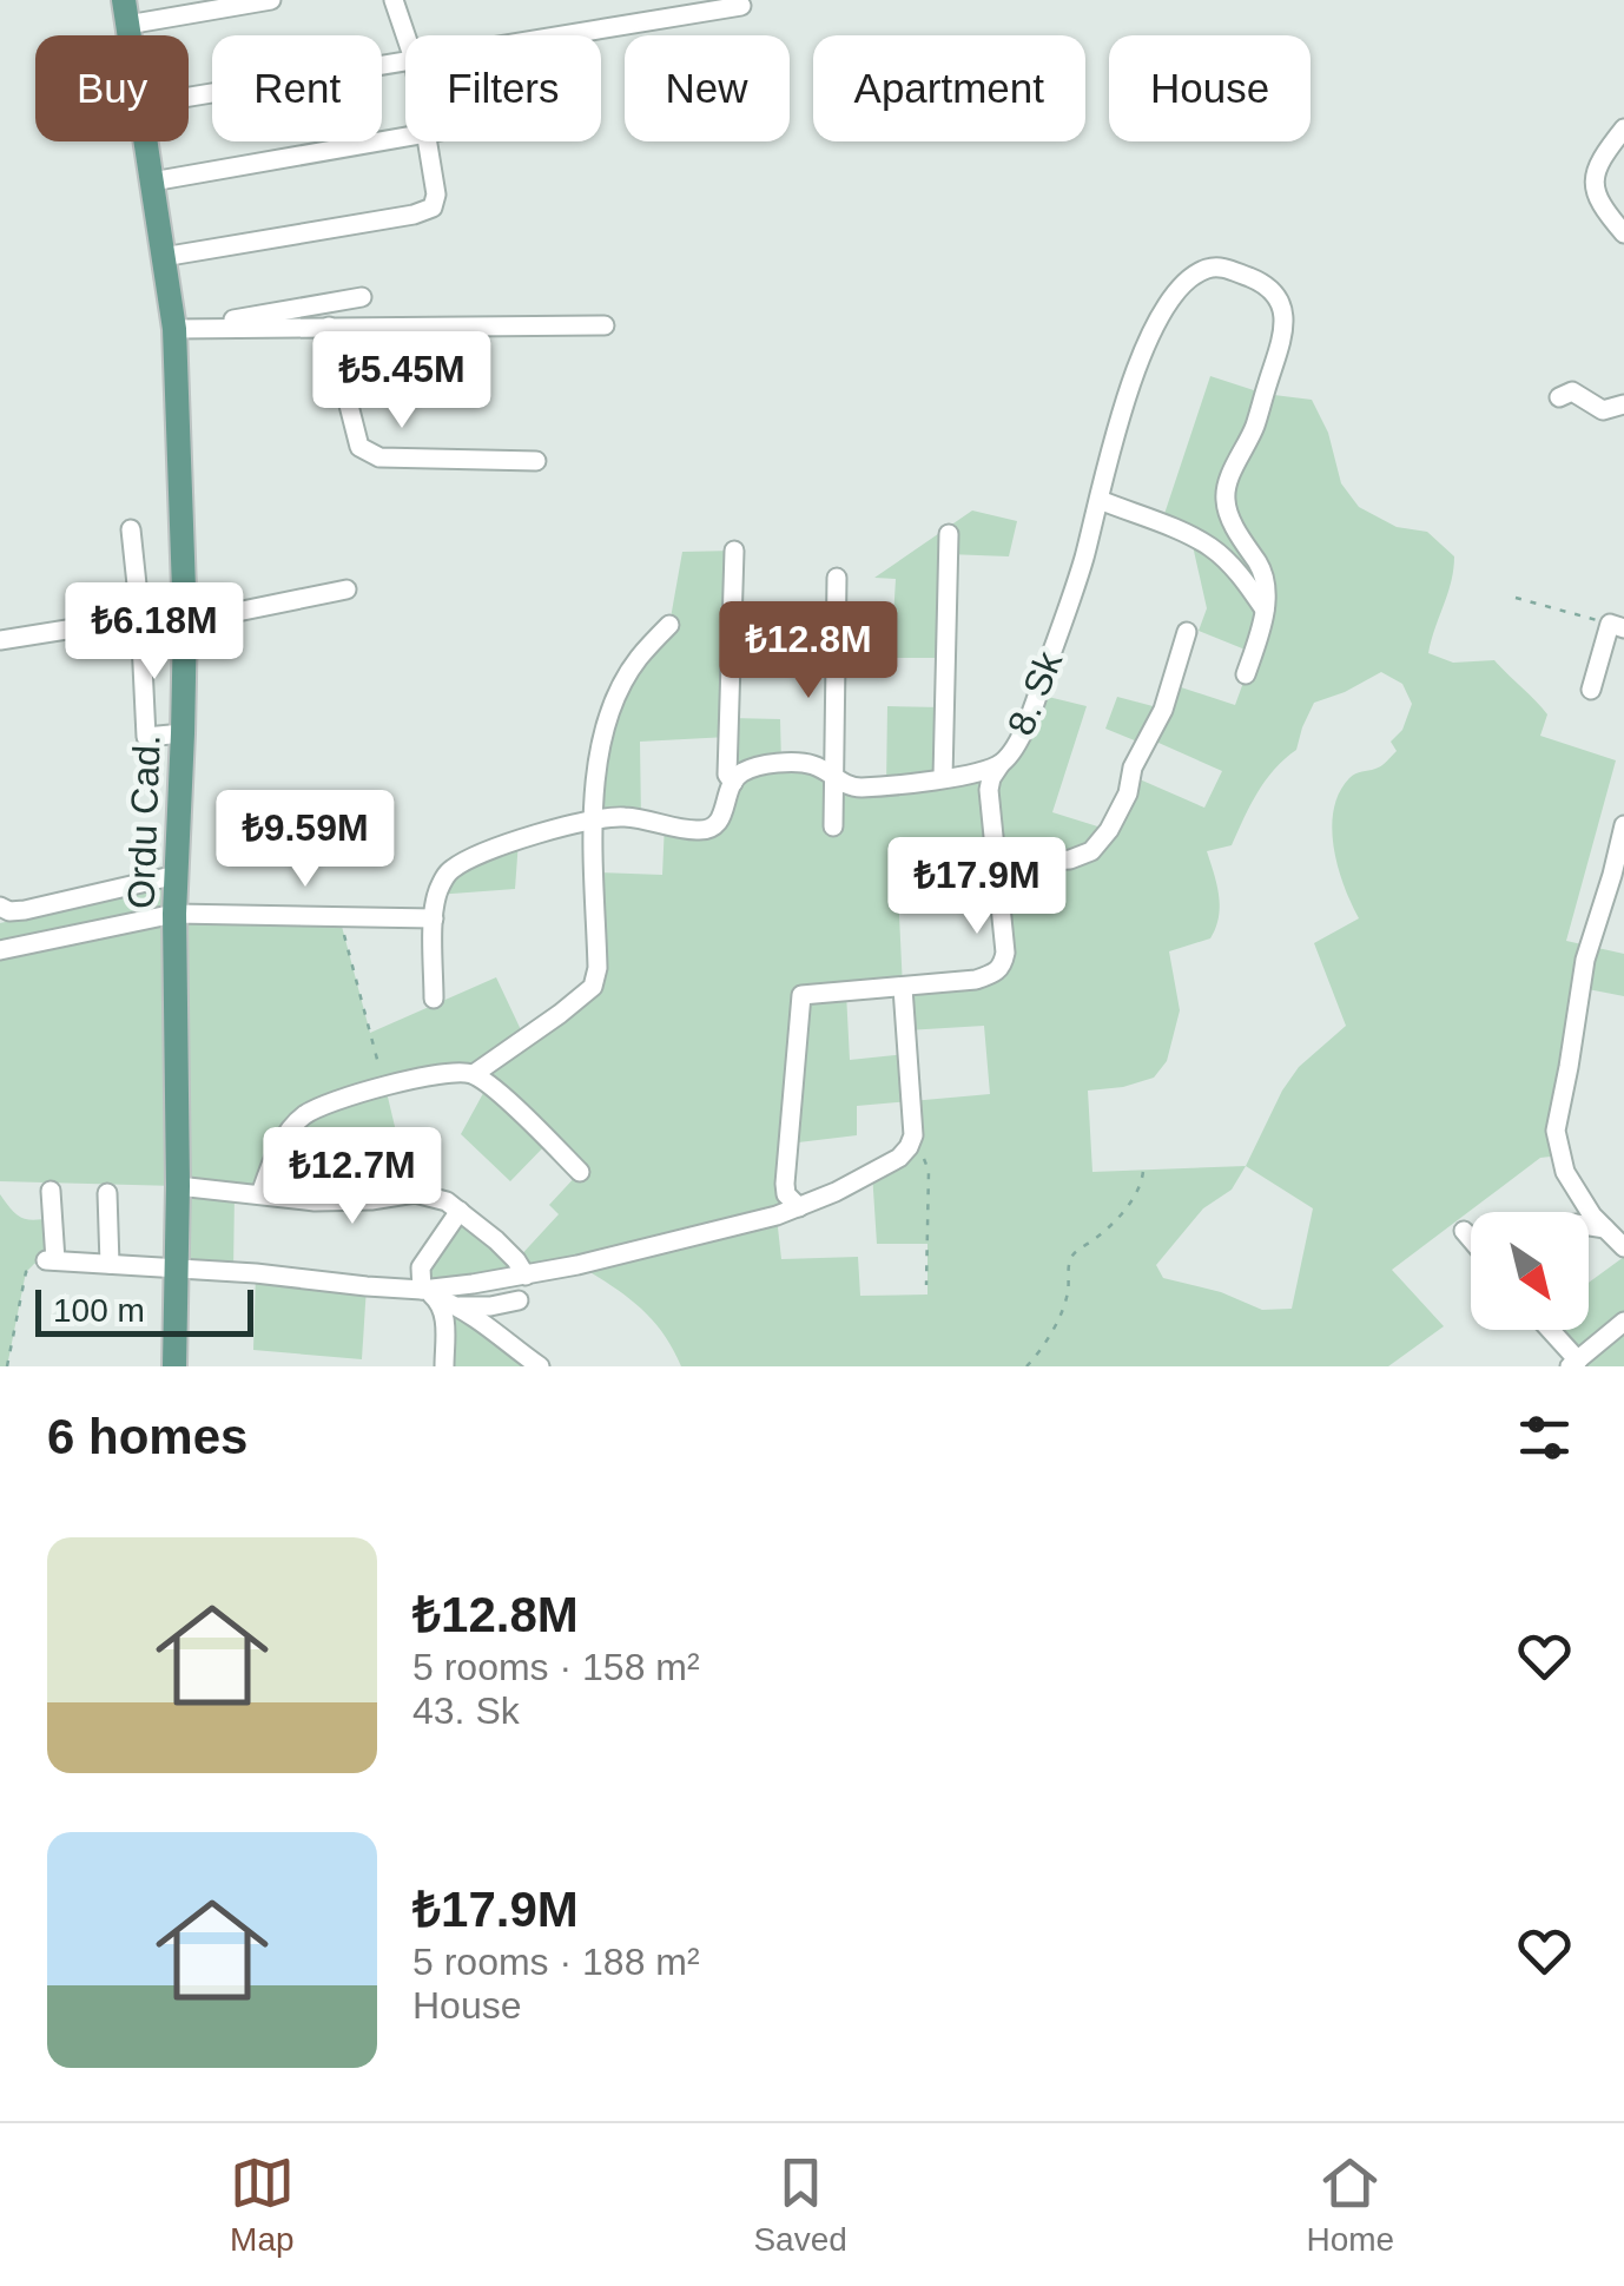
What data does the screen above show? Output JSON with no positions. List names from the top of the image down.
{
  "streets": {
    "main road": ["Ordu Cad."],
    "street": ["8. Sk"]
  },
  "scale_bar": "100 m",
  "north": "bottom right",
  "page": {
    "chip": [
      "Buy",
      "Rent",
      "Filters",
      "New",
      "Apartment",
      "House"
    ],
    "price": [
      "₺5.45M",
      "₺6.18M",
      "₺12.8M",
      "₺9.59M",
      "₺17.9M",
      "₺12.7M"
    ],
    "scale": "100 m",
    "heading": "6 homes",
    "list": [
      {
        "name": "₺12.8M",
        "note": "5 rooms · 158 m² · 43. Sk"
      },
      {
        "name": "₺17.9M",
        "note": "5 rooms · 188 m² · House"
      }
    ],
    "tabs": ["Map", "Saved", "Home"]
  }
}
